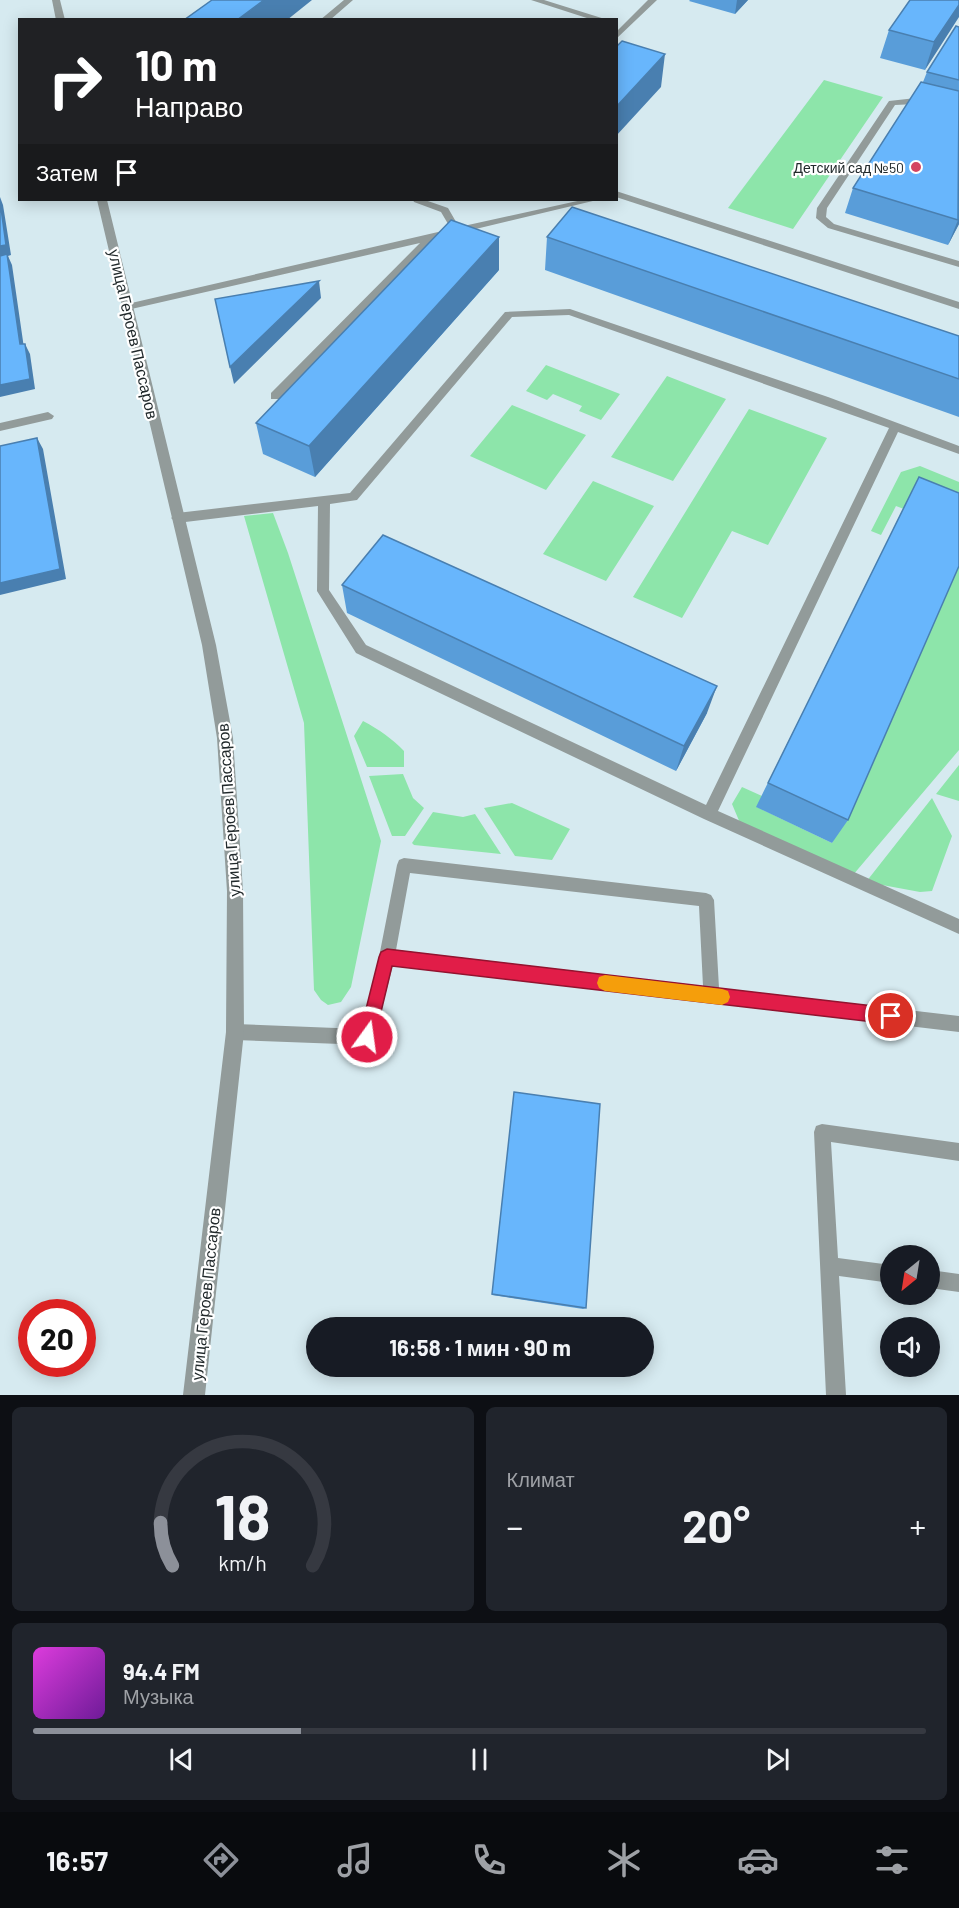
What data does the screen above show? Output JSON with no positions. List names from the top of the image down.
{
  "streets": {
    "street": ["улица Героев Пассаров"]
  },
  "places": ["Детский сад №50"],
  "north": "bottom left",
  "page": {
    "turn": ["10 m", "Направо"],
    "then": "Затем",
    "limit": "20",
    "trip": "16:58 · 1 мин · 90 m",
    "tile": "Климат",
    "heat": ["−", "20°", "+"],
    "song": ["94.4 FM", "Музыка"],
    "tabs": "16:57",
    "gauge": ["18", "km/h"]
  }
}
